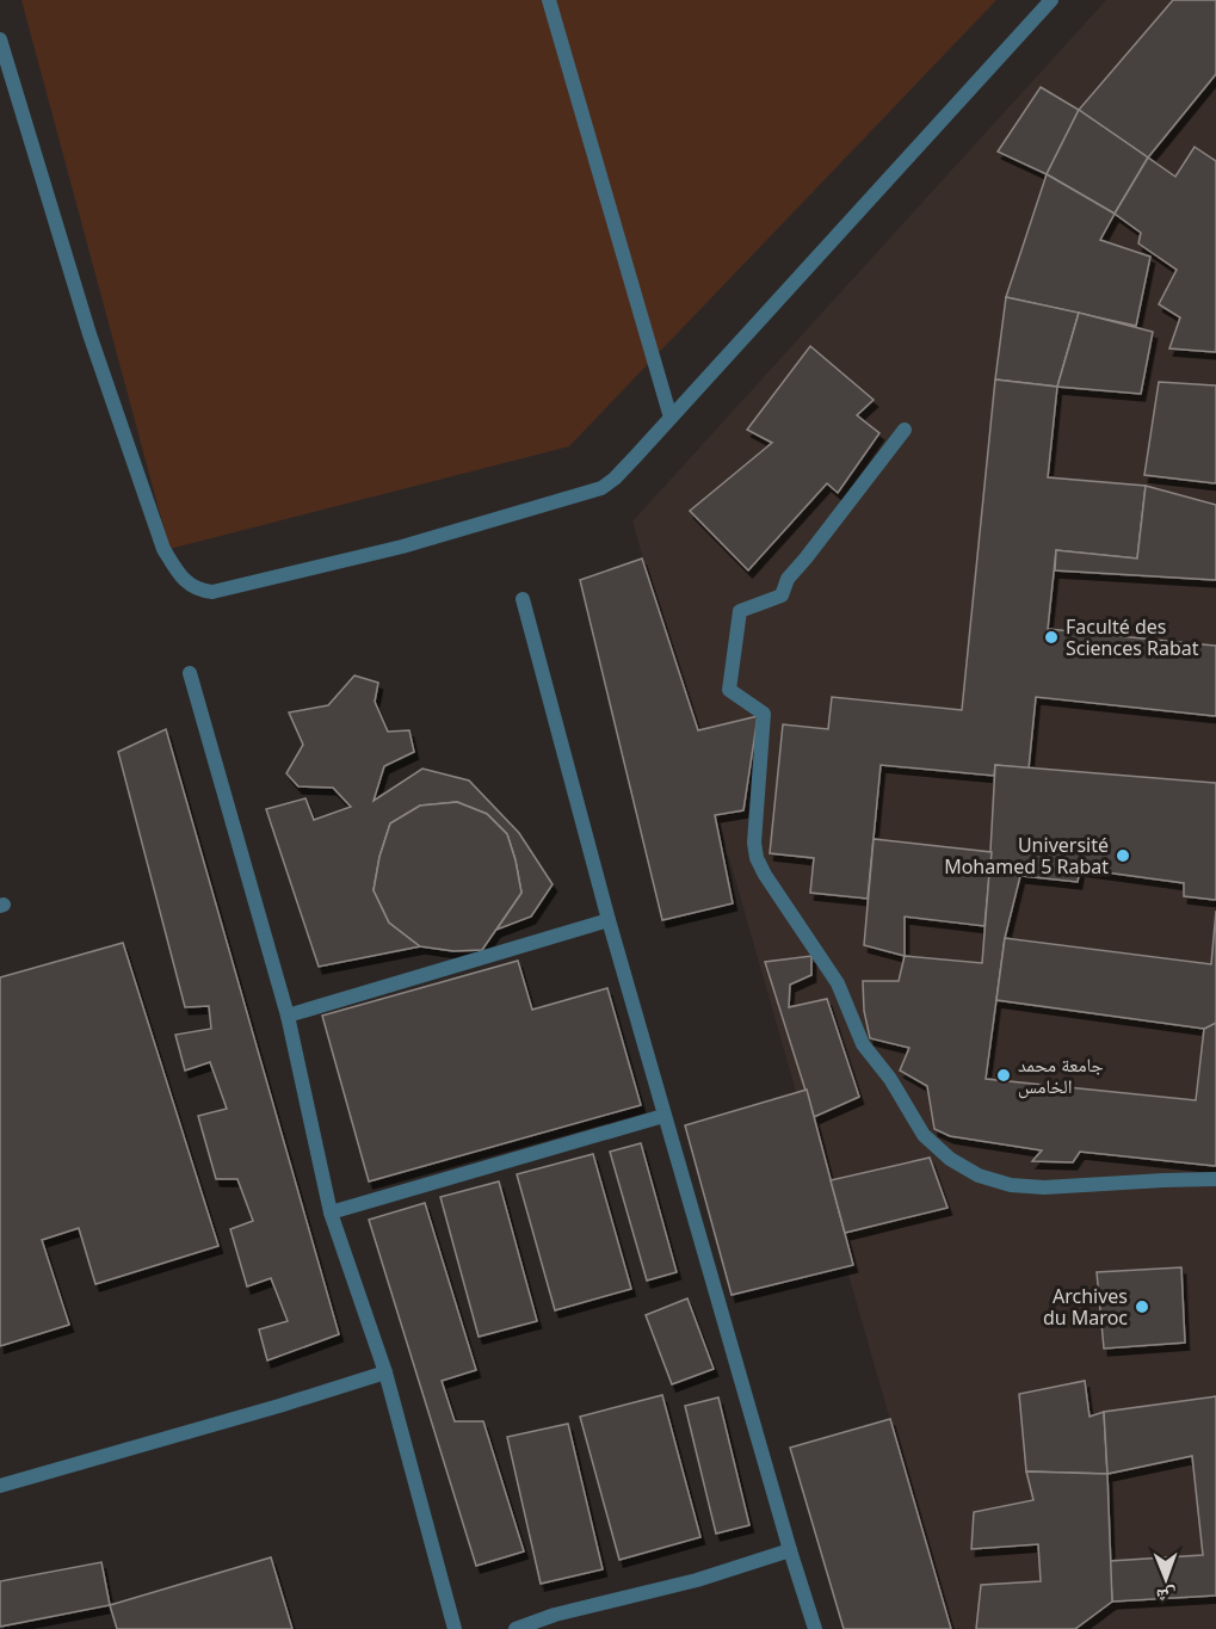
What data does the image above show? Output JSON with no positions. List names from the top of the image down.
{
  "places": [
    "Faculté des Sciences Rabat",
    "Université Mohamed 5 Rabat",
    "جامعة محمد الخامس",
    "Archives du Maroc"
  ],
  "north": "bottom"
}
